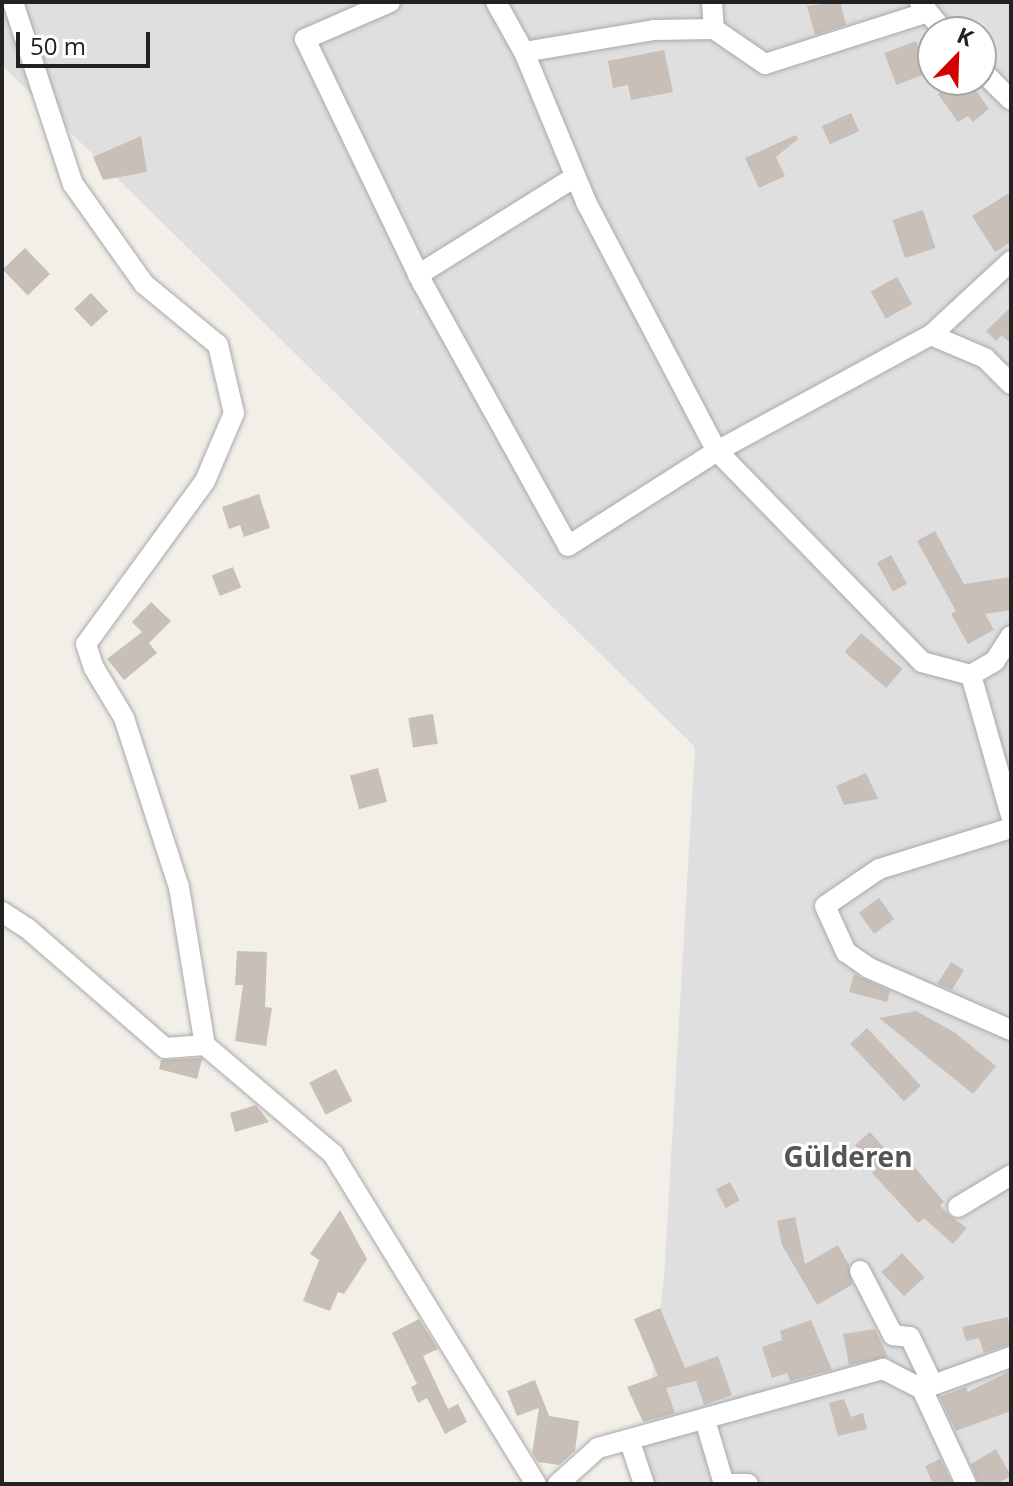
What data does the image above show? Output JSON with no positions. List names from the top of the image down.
{
  "districts": ["Gülderen"],
  "scale_bar": "50 m",
  "north": "top right"
}
